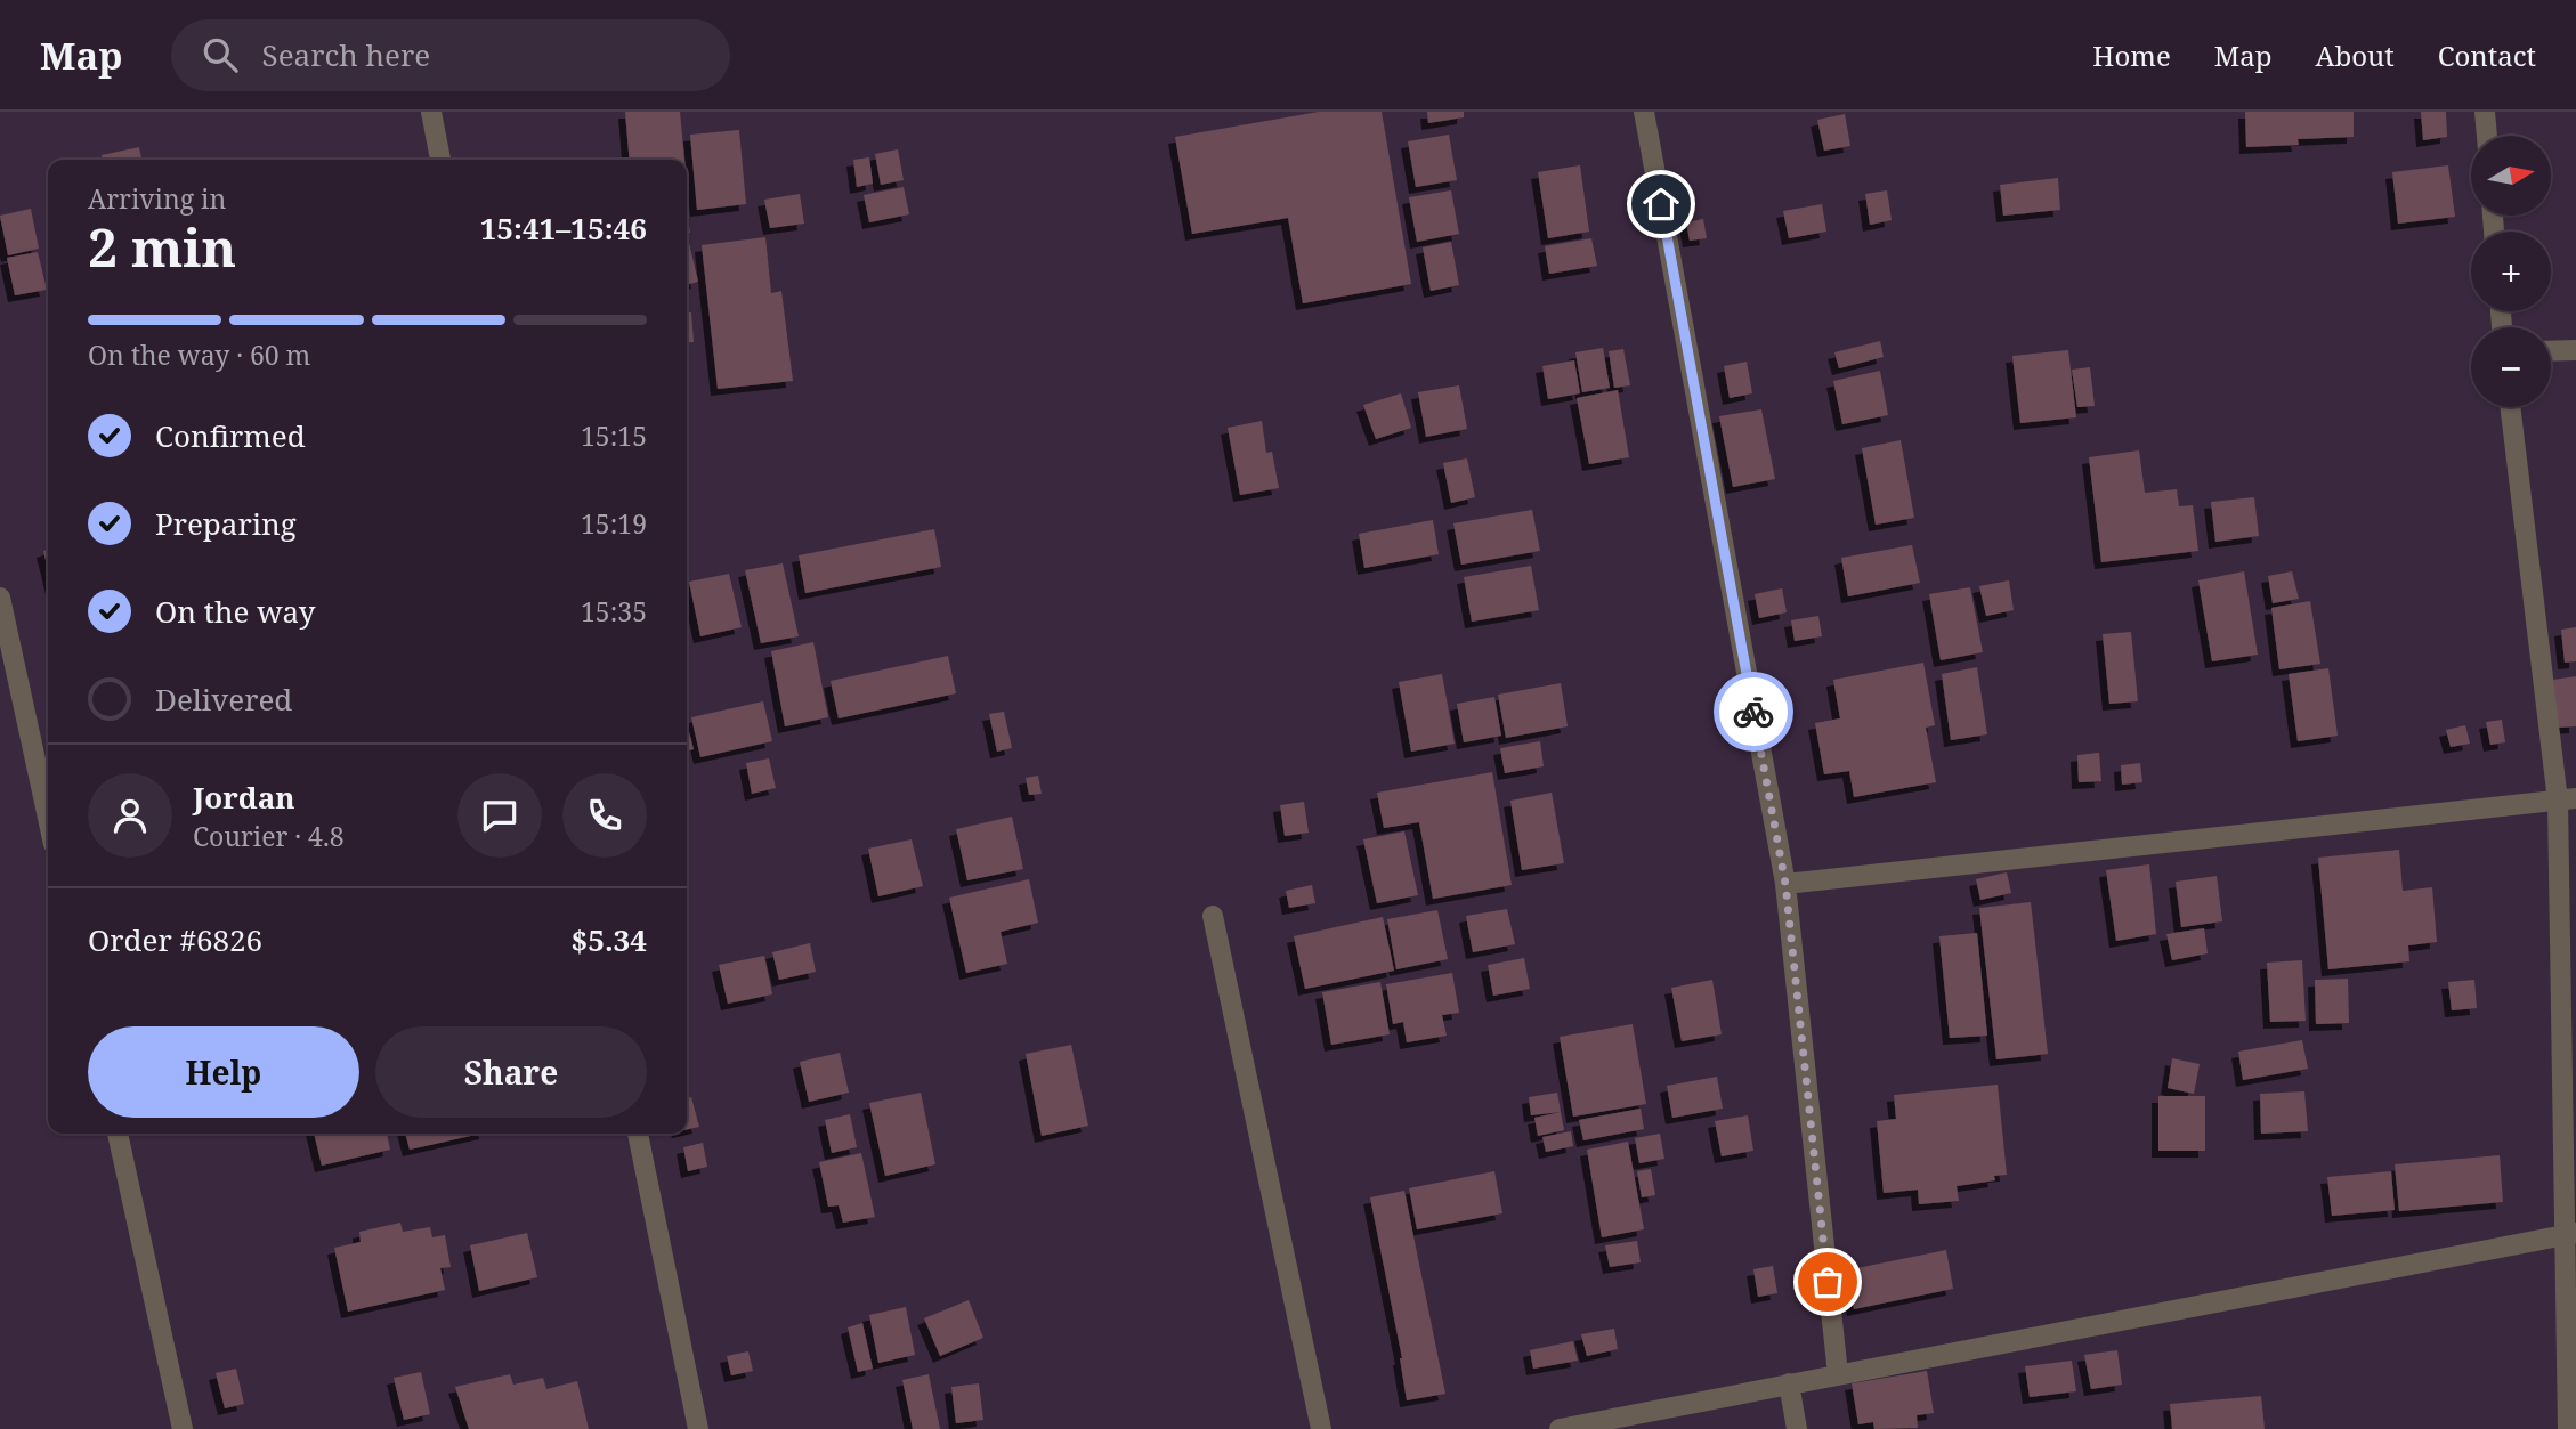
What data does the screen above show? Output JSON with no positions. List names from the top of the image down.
{
  "north": "right",
  "page": {
    "header": "Map",
    "search": "Search here",
    "nav": [
      "Home",
      "Map",
      "About",
      "Contact"
    ],
    "map_buttons": ["+", "−"],
    "heading": ["2 min", "Arriving in", "15:41–15:46"],
    "panel": [
      "Jordan",
      "Courier · 4.8",
      "Order #6826",
      "$5.34"
    ],
    "bar": "On the way · 60 m",
    "list": [
      ["Confirmed", "15:15"],
      ["Preparing", "15:19"],
      ["On the way", "15:35"],
      "Delivered"
    ],
    "buttons": ["Help", "Share"]
  }
}
